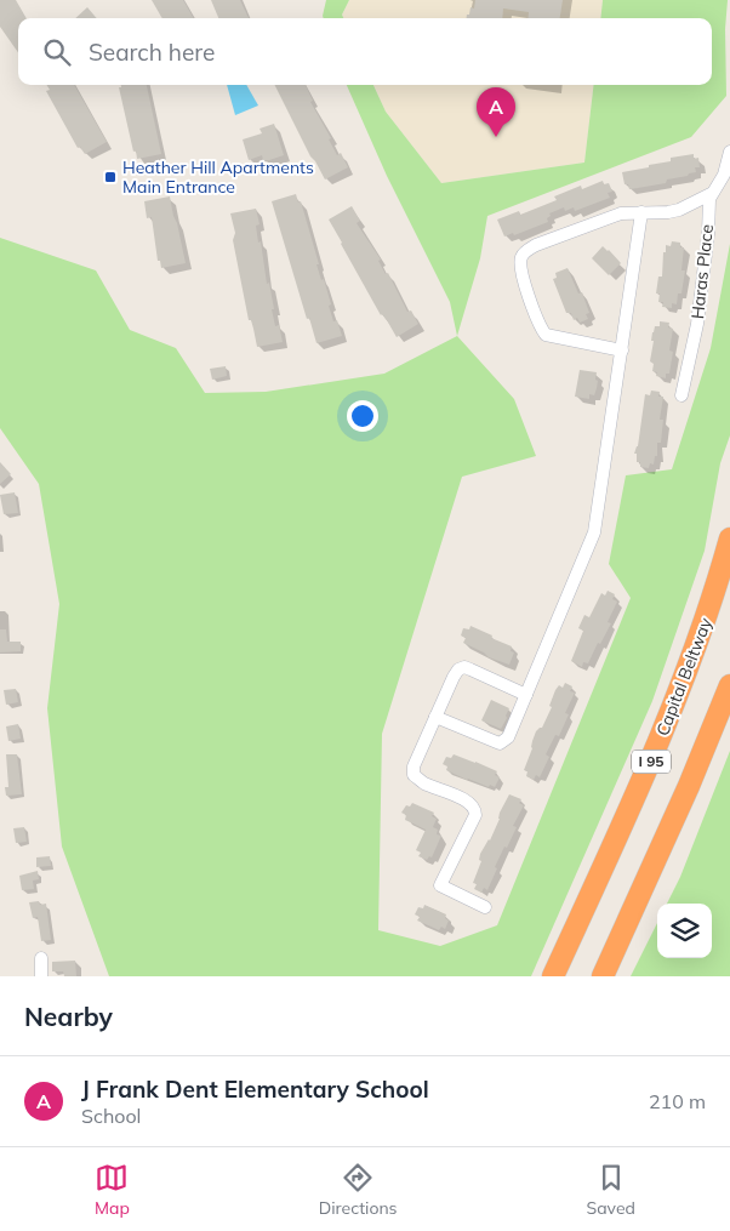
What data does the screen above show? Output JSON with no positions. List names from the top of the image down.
{
  "streets": {
    "highway": ["Capital Beltway", "I 95"],
    "street": ["Haras Place"]
  },
  "places": {
    "transit": ["Heather Hill Apartments Main Entrance"]
  },
  "page": {
    "search": "Search here",
    "pins": "A",
    "heading": "Nearby",
    "list": [
      {
        "mark": "A",
        "name": "J Frank Dent Elementary School",
        "note": "School",
        "value": "210 m"
      }
    ],
    "nav": ["Map", "Directions", "Saved"]
  }
}
